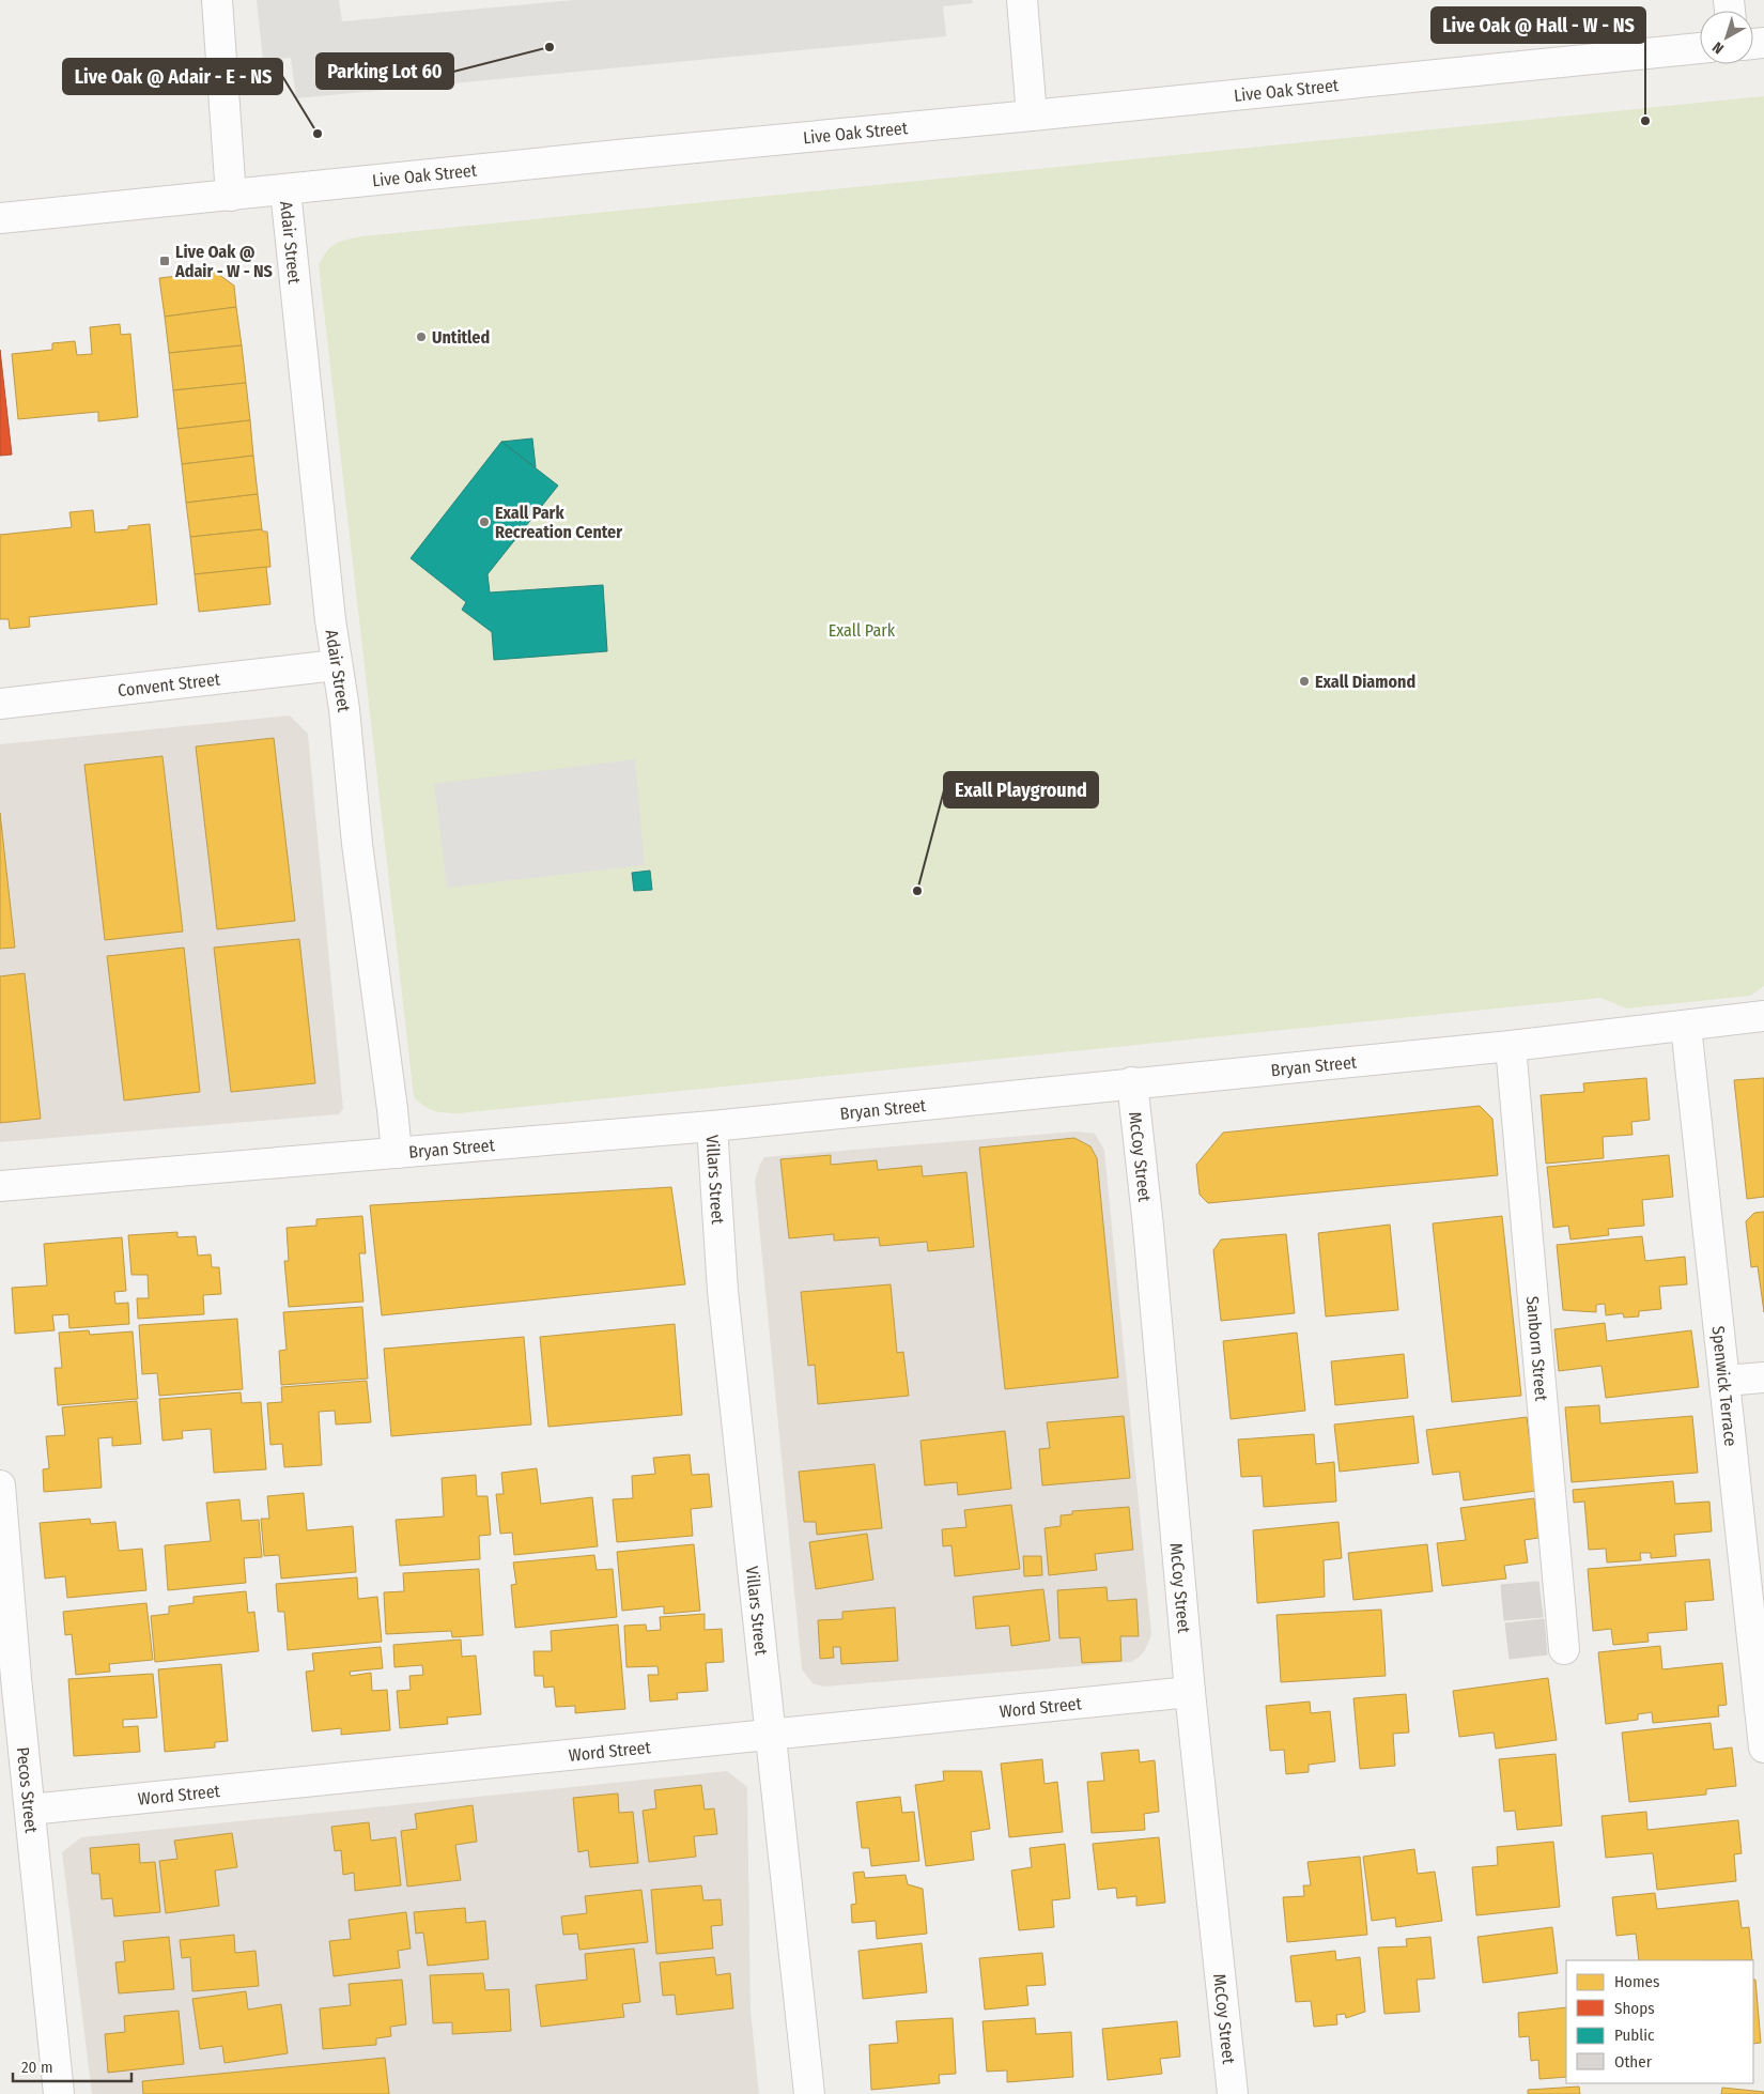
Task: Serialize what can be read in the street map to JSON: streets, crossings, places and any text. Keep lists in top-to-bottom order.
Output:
{
  "streets": {
    "street": [
      "Live Oak Street",
      "Adair Street",
      "Convent Street",
      "Bryan Street",
      "McCoy Street",
      "Villars Street",
      "Sanborn Street",
      "Spenwick Terrace",
      "Word Street",
      "Pecos Street"
    ]
  },
  "crossings": [
    ["Live Oak Street", "Adair Street"],
    ["Adair Street", "Convent Street"],
    ["Adair Street", "Bryan Street"],
    ["Bryan Street", "McCoy Street"],
    ["Bryan Street", "Villars Street"],
    ["Bryan Street", "Sanborn Street"],
    ["Bryan Street", "Spenwick Terrace"],
    ["McCoy Street", "Word Street"],
    ["Villars Street", "Word Street"],
    ["Word Street", "Pecos Street"]
  ],
  "parks": ["Exall Park"],
  "places": {
    "other": [
      "Parking Lot 60",
      "Live Oak @ Hall - W - NS",
      "Live Oak @ Adair - E - NS",
      "Untitled",
      "Exall Park Recreation Center",
      "Exall Diamond",
      "Exall Playground"
    ],
    "transit": ["Live Oak @ Adair - W - NS"]
  },
  "legend": [
    "Homes",
    "Shops",
    "Public",
    "Other"
  ],
  "scale_bar": "20 m",
  "north": "bottom left"
}
